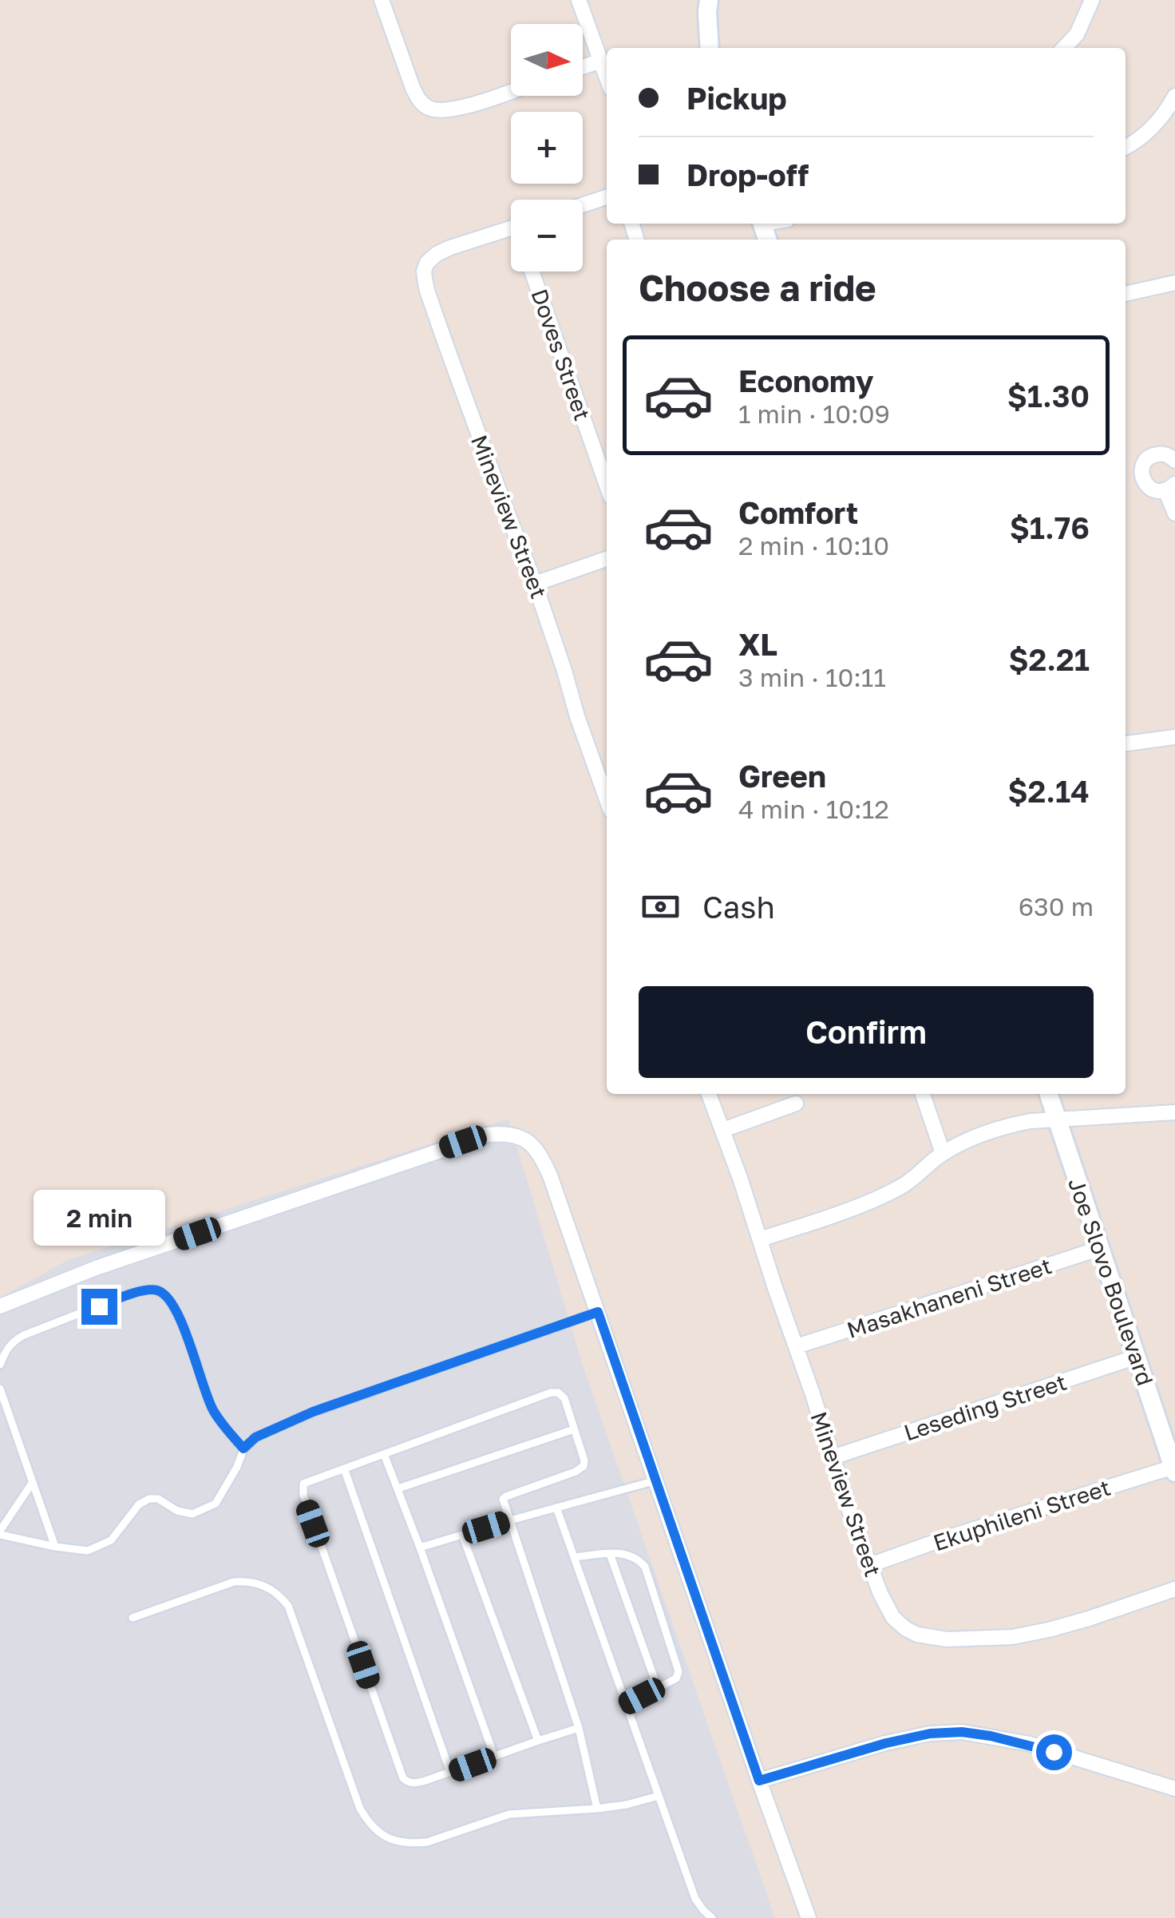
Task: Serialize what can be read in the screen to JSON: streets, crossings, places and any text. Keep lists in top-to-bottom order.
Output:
{
  "streets": {
    "street": [
      "Doves Street",
      "Mineview Street",
      "Joe Slovo Boulevard",
      "Masakhaneni Street",
      "Leseding Street",
      "Ekuphileni Street"
    ]
  },
  "crossings": [
    ["Mineview Street", "Masakhaneni Street"],
    ["Mineview Street", "Leseding Street"],
    ["Mineview Street", "Ekuphileni Street"],
    ["Joe Slovo Boulevard", "Masakhaneni Street"],
    ["Joe Slovo Boulevard", "Leseding Street"],
    ["Joe Slovo Boulevard", "Ekuphileni Street"]
  ],
  "north": "right",
  "page": {
    "map_buttons": ["+", "−"],
    "banner": ["Pickup", "Drop-off"],
    "heading": "Choose a ride",
    "list": [
      {
        "name": "Economy",
        "note": "1 min · 10:09",
        "value": "$1.30"
      },
      {
        "name": "Comfort",
        "note": "2 min · 10:10",
        "value": "$1.76"
      },
      {
        "name": "XL",
        "note": "3 min · 10:11",
        "value": "$2.21"
      },
      {
        "name": "Green",
        "note": "4 min · 10:12",
        "value": "$2.14"
      }
    ],
    "pay": ["Cash", "630 m"],
    "buttons": "Confirm",
    "bubble": "2 min"
  }
}
